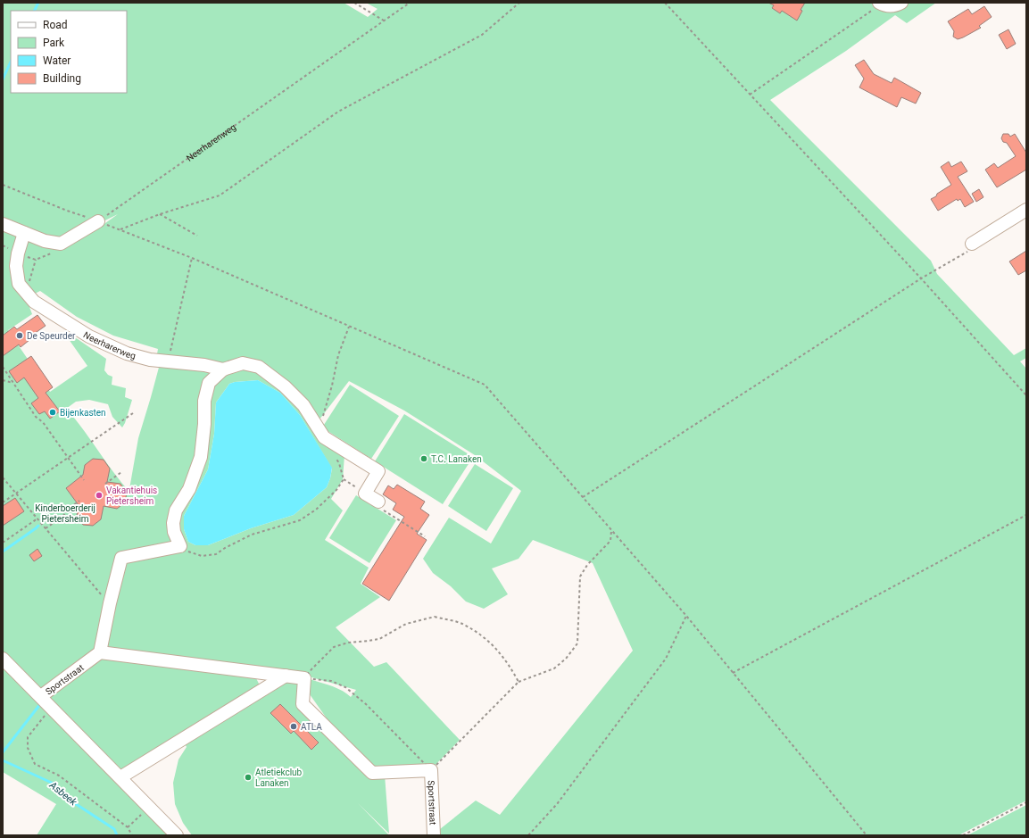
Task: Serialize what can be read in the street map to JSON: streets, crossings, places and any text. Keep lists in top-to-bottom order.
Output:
{
  "streets": {
    "street": ["Neerharerweg", "Sportstraat"],
    "path": ["Neerharenweg"]
  },
  "water": ["Asbeek"],
  "parks": ["Kinderboerderij Pietersheim"],
  "places": [
    "De Speurder",
    "Bijenkasten",
    "T.C. Lanaken",
    "Vakantiehuis Pietersheim",
    "ATLA",
    "Atletiekclub Lanaken"
  ],
  "legend": [
    "Road",
    "Park",
    "Water",
    "Building"
  ]
}
